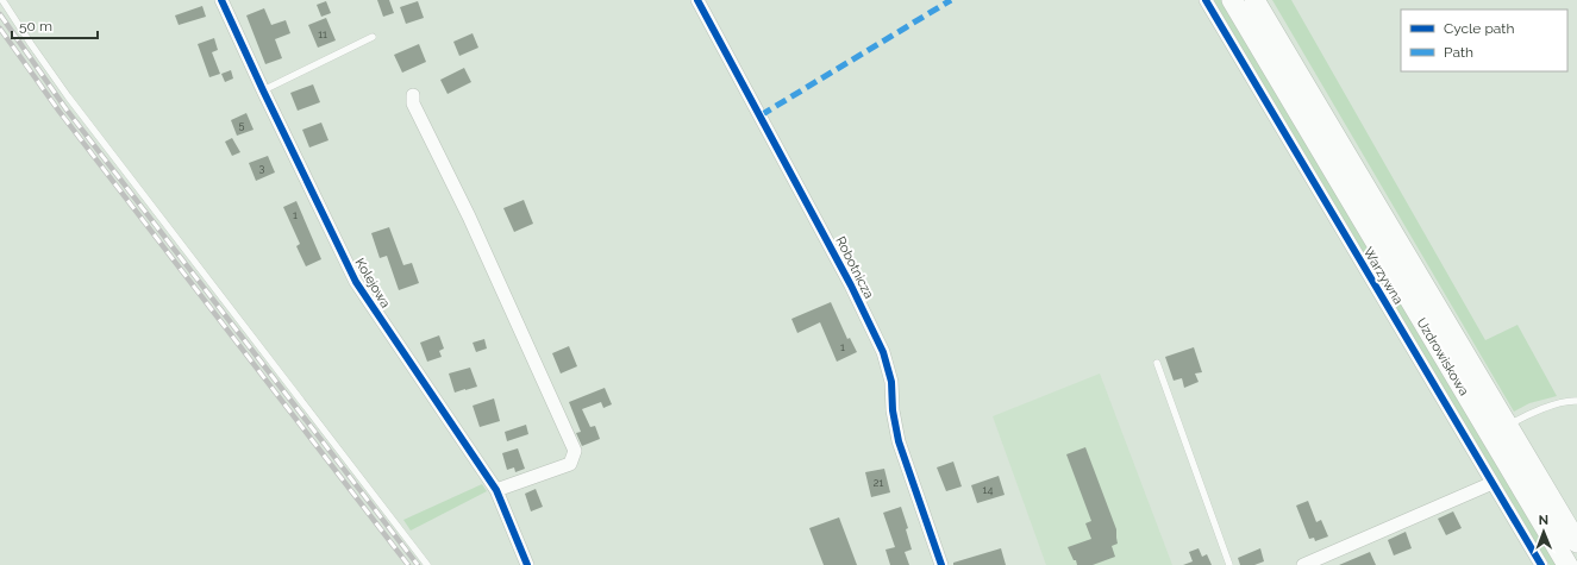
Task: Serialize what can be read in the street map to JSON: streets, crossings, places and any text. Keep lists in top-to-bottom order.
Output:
{
  "streets": {
    "main road": ["Uzdrowiskowa"],
    "street": ["Robotnicza", "Warzywna", "Kolejowa"]
  },
  "house_numbers": [
    "11",
    "5",
    "3",
    "1",
    "1",
    "21",
    "14"
  ],
  "legend": ["Cycle path", "Path"],
  "scale_bar": "50 m",
  "north": "top"
}
